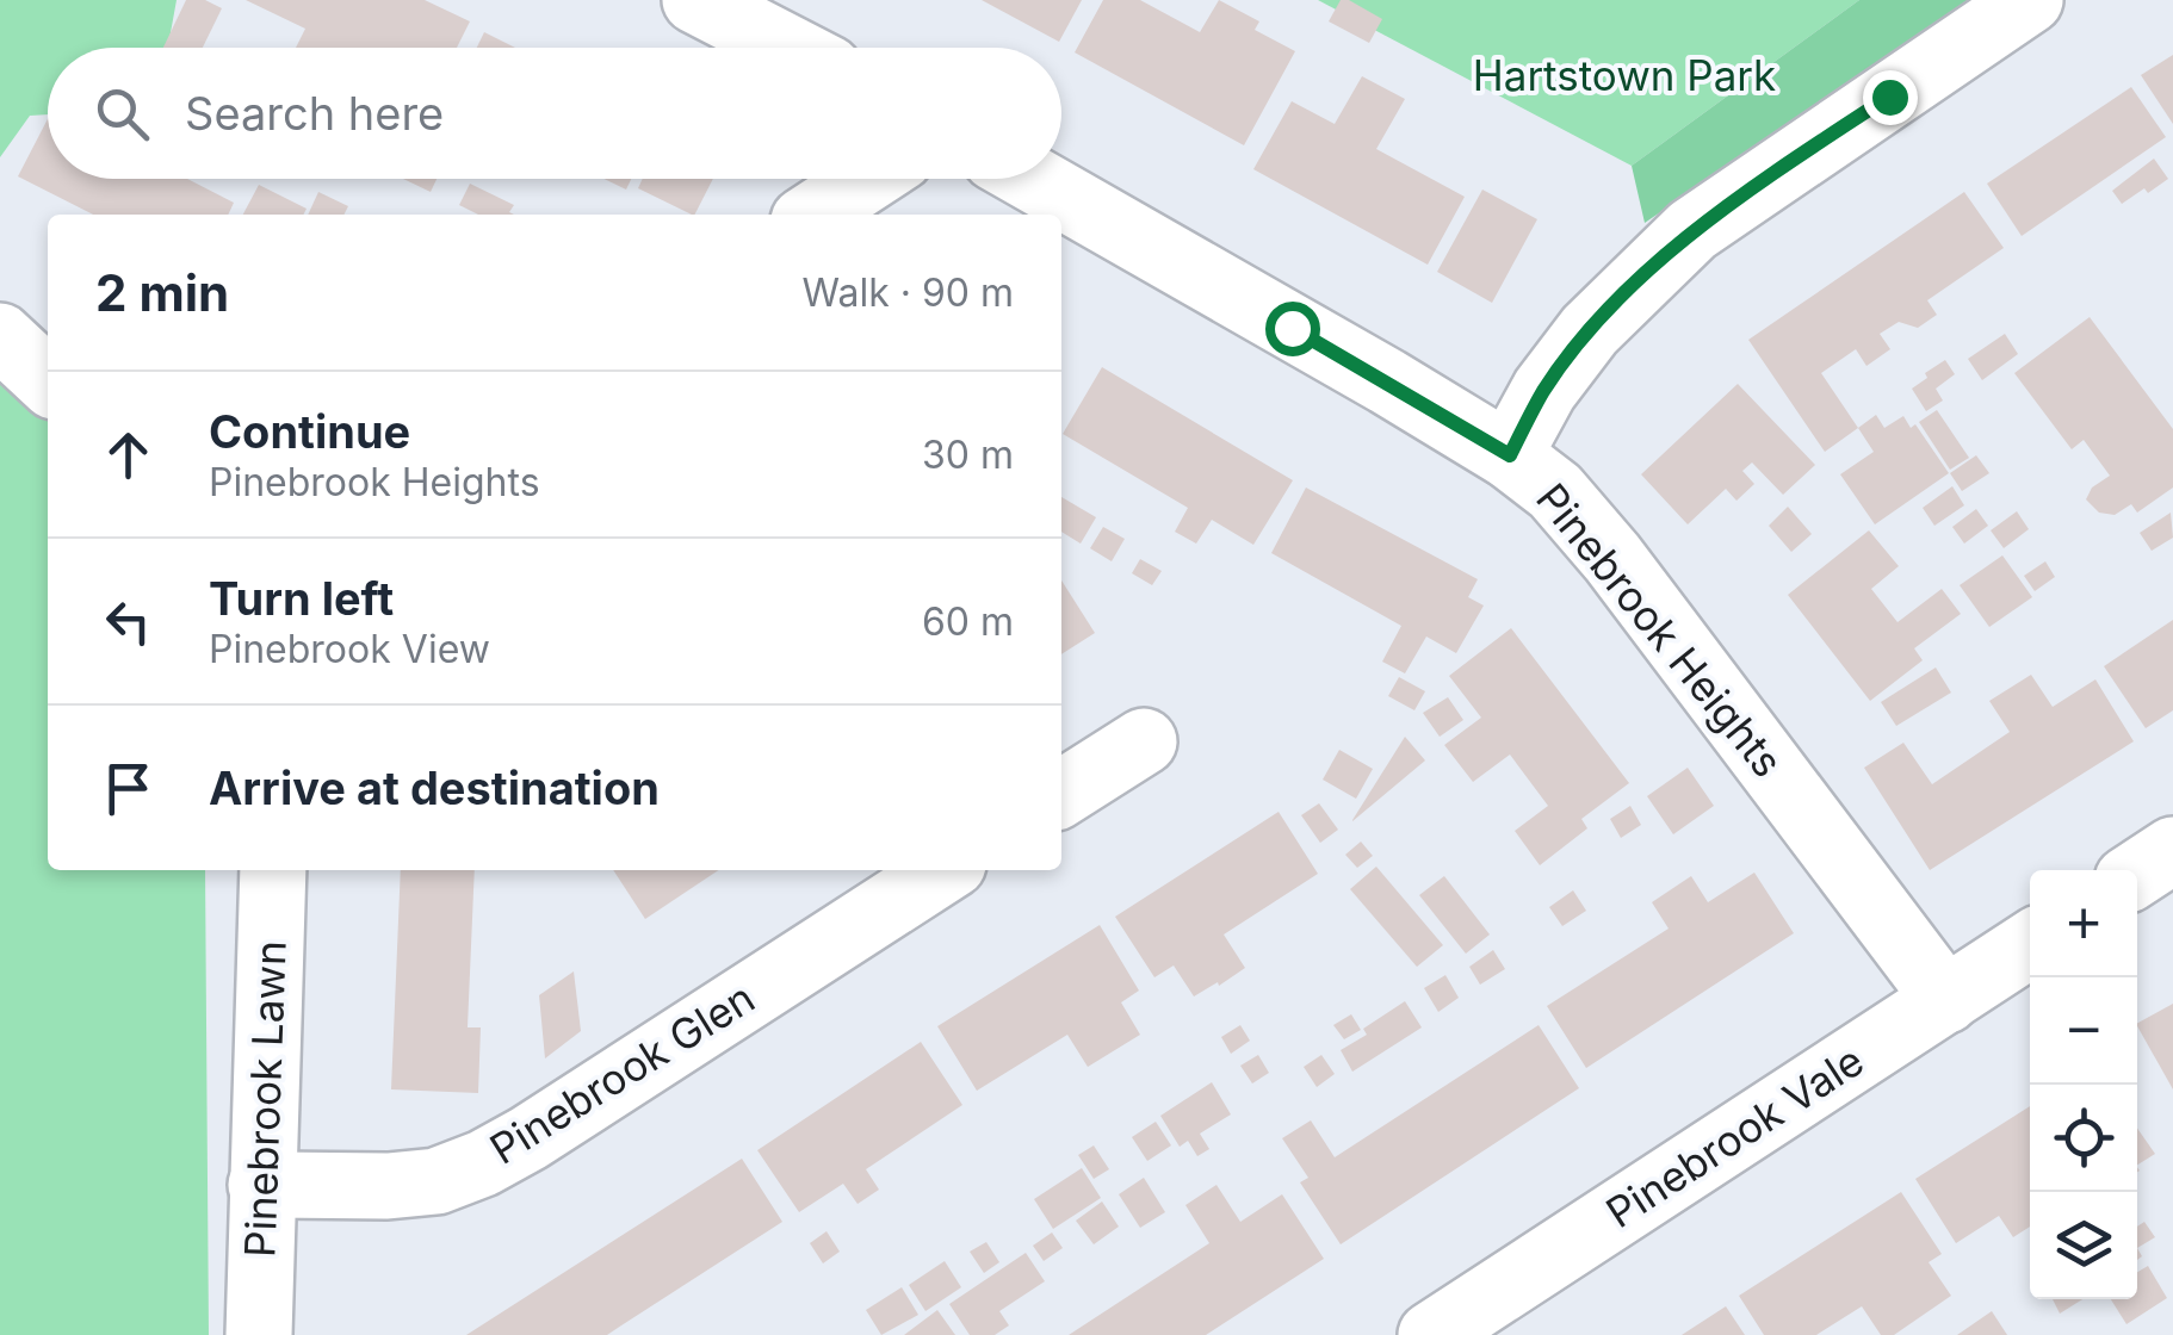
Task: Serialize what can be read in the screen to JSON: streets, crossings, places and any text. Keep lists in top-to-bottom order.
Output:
{
  "streets": {
    "street": [
      "Pinebrook Heights",
      "Pinebrook Glen",
      "Pinebrook Lawn",
      "Pinebrook Vale"
    ]
  },
  "crossings": [
    ["Pinebrook Heights", "Pinebrook Vale"],
    ["Pinebrook Glen", "Pinebrook Lawn"]
  ],
  "parks": ["Hartstown Park"],
  "page": {
    "search": "Search here",
    "heading": ["2 min", "Walk · 90 m"],
    "list": [
      ["Continue", "Pinebrook Heights", "30 m"],
      ["Turn left", "Pinebrook View", "60 m"],
      "Arrive at destination"
    ],
    "map_buttons": ["+", "−"]
  }
}
